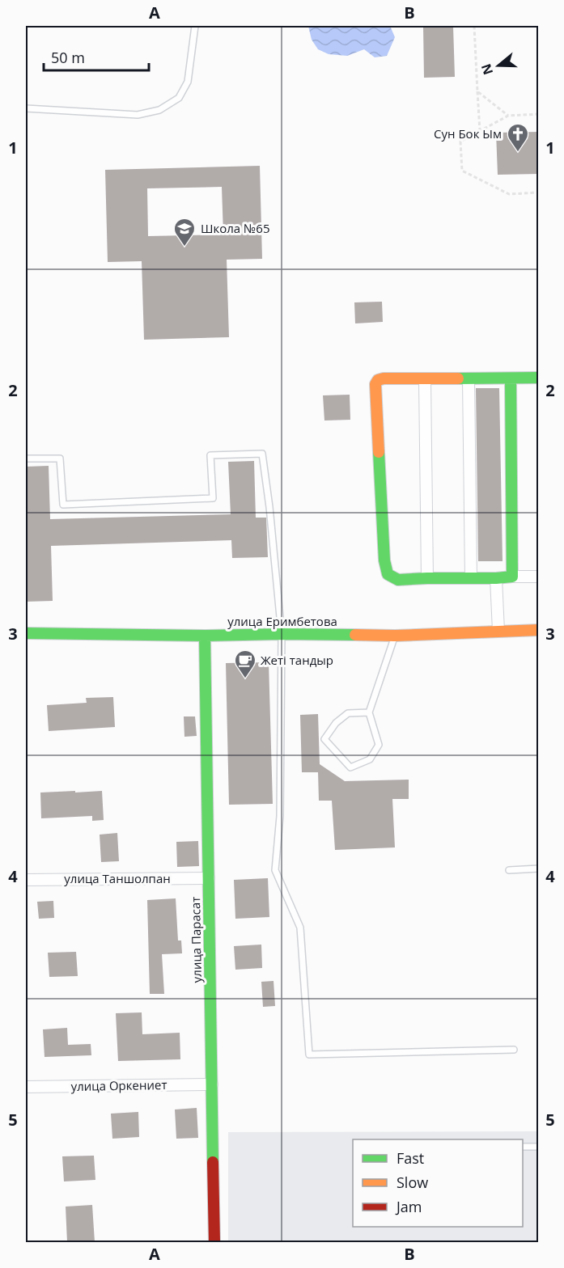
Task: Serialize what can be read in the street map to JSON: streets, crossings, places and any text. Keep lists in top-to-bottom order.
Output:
{
  "streets": {
    "street": [
      "улица Еримбетова",
      "улица Таншолпан",
      "улица Парасат",
      "улица Оркениет"
    ]
  },
  "crossings": [
    ["улица Еримбетова", "улица Парасат"],
    ["улица Таншолпан", "улица Парасат"],
    ["улица Парасат", "улица Оркениет"]
  ],
  "places": {
    "church": ["Сун Бок Ым"],
    "school or university": ["Школа №65"],
    "cafe": ["Жеті тандыр"]
  },
  "legend": ["Fast", "Slow", "Jam"],
  "scale_bar": "50 m",
  "north": "left",
  "grid": {
    "columns": ["A", "B"],
    "rows": [
      "1",
      "2",
      "3",
      "4",
      "5"
    ]
  }
}
